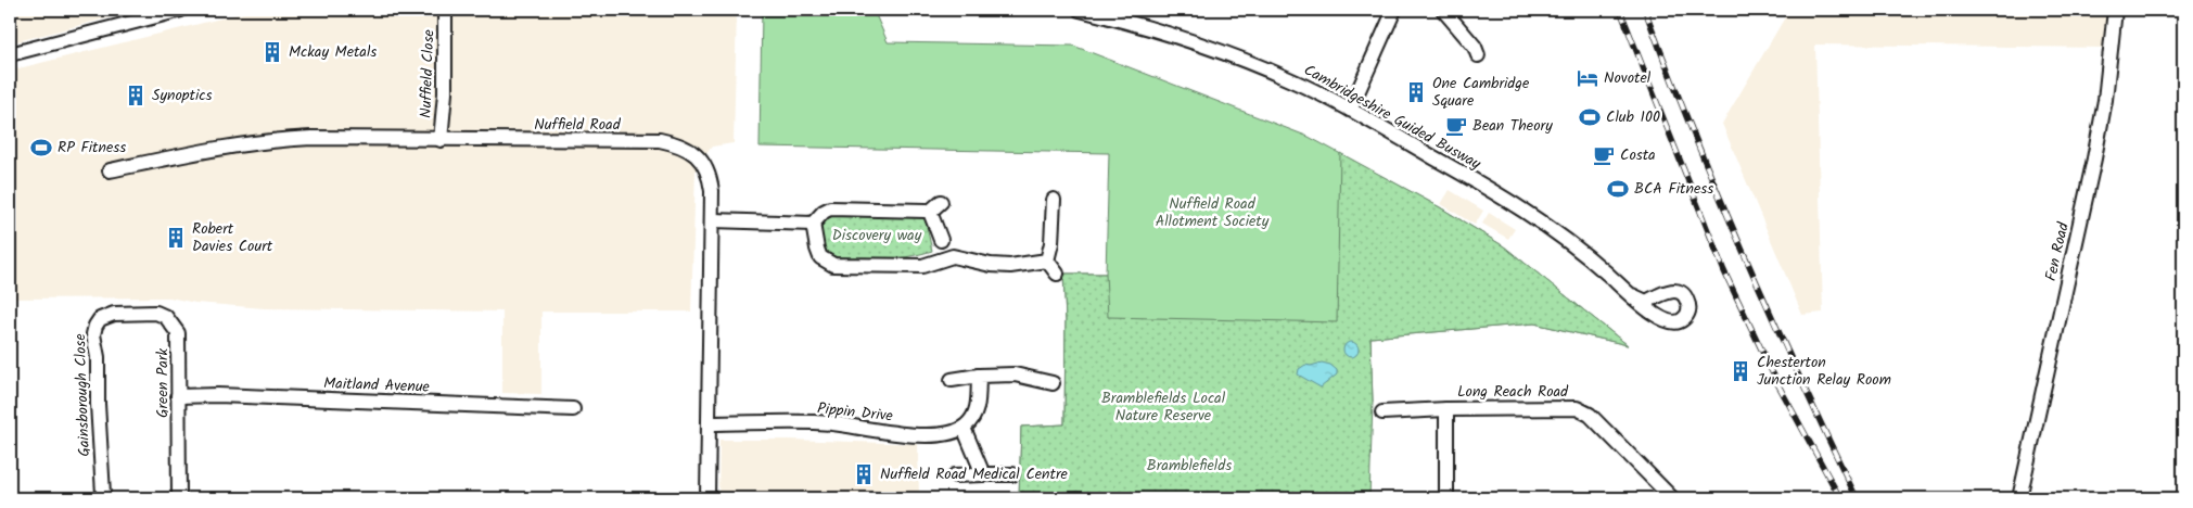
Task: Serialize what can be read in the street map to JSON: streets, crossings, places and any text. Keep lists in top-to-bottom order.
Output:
{
  "streets": {
    "street": [
      "Nuffield Close",
      "Cambridgeshire Guided Busway",
      "Nuffield Road",
      "Fen Road",
      "Green Park",
      "Maitland Avenue",
      "Long Reach Road",
      "Gainsborough Close",
      "Pippin Drive"
    ]
  },
  "crossings": [
    ["Nuffield Close", "Nuffield Road"],
    ["Nuffield Road", "Pippin Drive"],
    ["Green Park", "Maitland Avenue"],
    ["Green Park", "Gainsborough Close"]
  ],
  "parks": [
    "Nuffield Road Allotment Society",
    "Discovery way",
    "Bramblefields Local Nature Reserve",
    "Bramblefields"
  ],
  "places": {
    "building": [
      "Mckay Metals",
      "One Cambridge Square",
      "Synoptics",
      "Robert Davies Court",
      "Chesterton Junction Relay Room",
      "Nuffield Road Medical Centre"
    ],
    "hotel": ["Novotel"],
    "sports": ["Club 100", "RP Fitness", "BCA Fitness"],
    "cafe": ["Bean Theory", "Costa"]
  }
}
